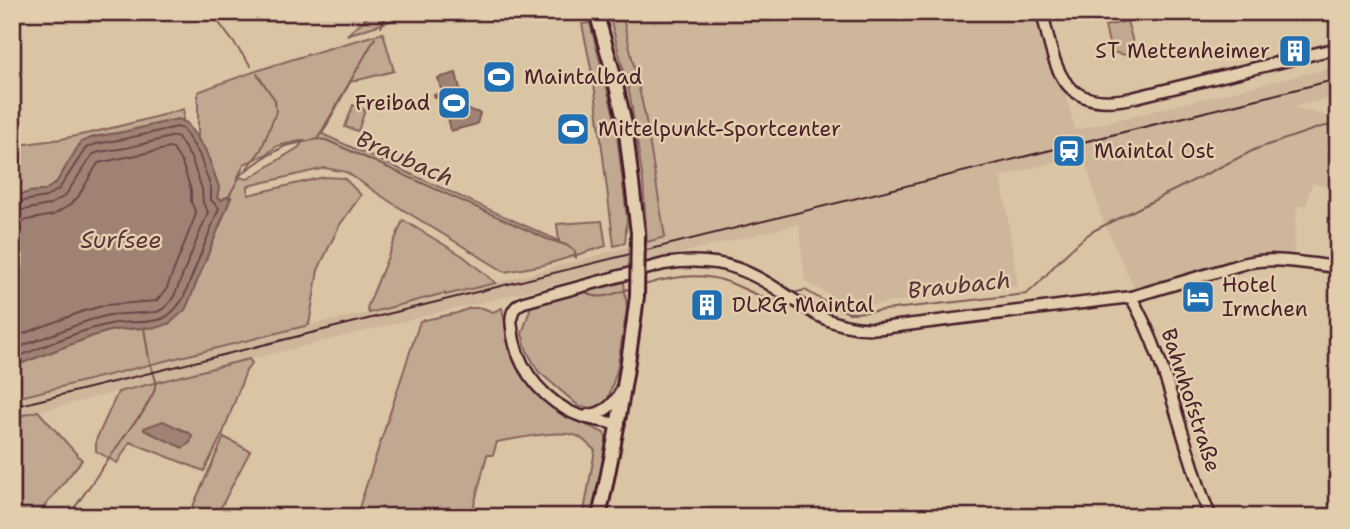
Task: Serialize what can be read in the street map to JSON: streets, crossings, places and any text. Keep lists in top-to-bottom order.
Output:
{
  "streets": {
    "street": ["Bahnhofstraße"]
  },
  "water": ["Braubach", "Surfsee"],
  "places": {
    "building": ["ST Mettenheimer", "DLRG Maintal"],
    "sports": ["Maintalbad", "Freibad", "Mittelpunkt-Sportcenter"],
    "station": ["Maintal Ost"],
    "hotel": ["Hotel Irmchen"]
  }
}
